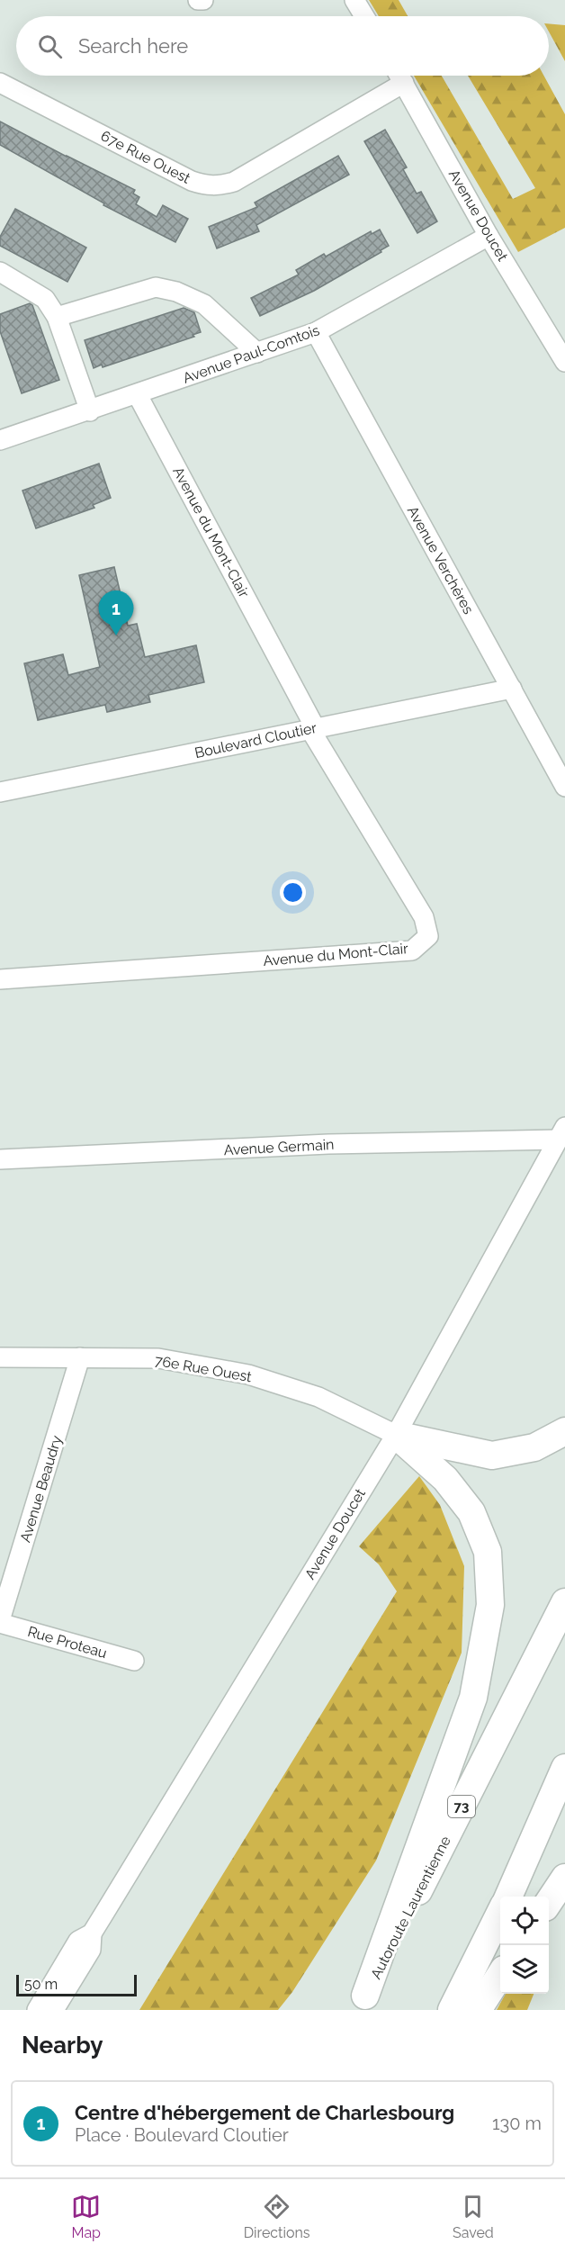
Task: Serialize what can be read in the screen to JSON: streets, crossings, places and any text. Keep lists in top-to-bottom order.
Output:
{
  "streets": {
    "highway": ["73", "Autoroute Laurentienne"],
    "street": [
      "67e Rue Ouest",
      "Avenue Doucet",
      "Avenue Paul-Comtois",
      "Avenue du Mont-Clair",
      "Avenue Verchères",
      "Boulevard Cloutier",
      "Avenue Germain",
      "76e Rue Ouest",
      "Avenue Beaudry",
      "Rue Proteau"
    ]
  },
  "crossings": [
    ["67e Rue Ouest", "Avenue Doucet"],
    ["Avenue Doucet", "Avenue Paul-Comtois"],
    ["Avenue Doucet", "Avenue Germain"],
    ["Avenue Doucet", "76e Rue Ouest"],
    ["Avenue Paul-Comtois", "Avenue du Mont-Clair"],
    ["Avenue Paul-Comtois", "Avenue Verchères"],
    ["Avenue du Mont-Clair", "Boulevard Cloutier"],
    ["Avenue Verchères", "Boulevard Cloutier"],
    ["76e Rue Ouest", "Avenue Beaudry"],
    ["Avenue Beaudry", "Rue Proteau"]
  ],
  "scale_bar": "50 m",
  "page": {
    "search": "Search here",
    "pins": "1",
    "scale": "50 m",
    "heading": "Nearby",
    "list": [
      {
        "mark": "1",
        "name": "Centre d'hébergement de Charlesbourg",
        "note": "Place · Boulevard Cloutier",
        "value": "130 m"
      }
    ],
    "nav": ["Map", "Directions", "Saved"]
  }
}
